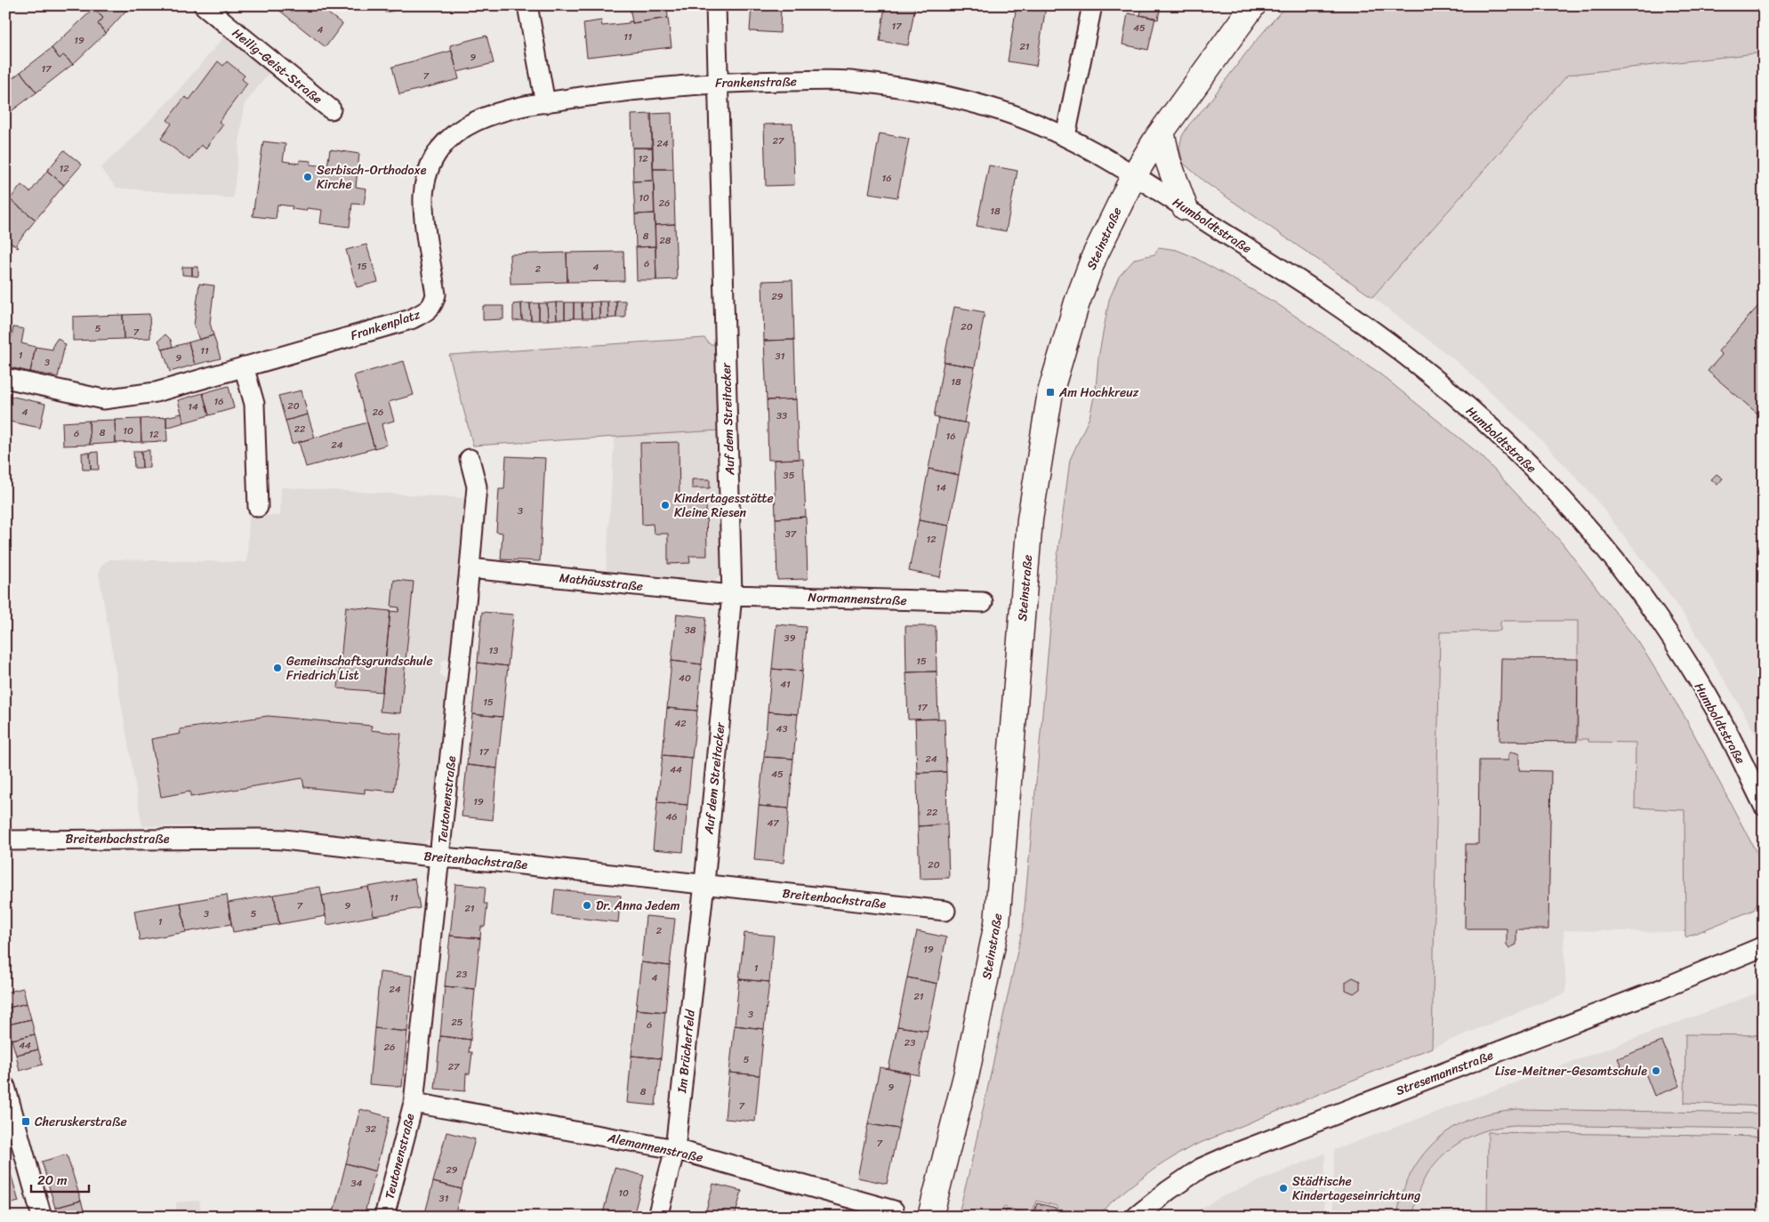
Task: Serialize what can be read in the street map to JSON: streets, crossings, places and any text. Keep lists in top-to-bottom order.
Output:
{
  "streets": {
    "main road": ["Steinstraße"],
    "street": [
      "Heilig-Geist-Straße",
      "Frankenstraße",
      "Humboldtstraße",
      "Frankenplatz",
      "Auf dem Streitacker",
      "Mathäusstraße",
      "Normannenstraße",
      "Teutonenstraße",
      "Breitenbachstraße",
      "Im Brücherfeld",
      "Stresemannstraße",
      "Alemannenstraße"
    ]
  },
  "crossings": [
    ["Frankenstraße", "Humboldtstraße"],
    ["Frankenstraße", "Steinstraße"],
    ["Frankenstraße", "Frankenplatz"],
    ["Frankenstraße", "Auf dem Streitacker"],
    ["Humboldtstraße", "Steinstraße"],
    ["Auf dem Streitacker", "Mathäusstraße"],
    ["Auf dem Streitacker", "Normannenstraße"],
    ["Auf dem Streitacker", "Breitenbachstraße"],
    ["Auf dem Streitacker", "Im Brücherfeld"],
    ["Mathäusstraße", "Normannenstraße"],
    ["Mathäusstraße", "Teutonenstraße"],
    ["Teutonenstraße", "Breitenbachstraße"],
    ["Teutonenstraße", "Alemannenstraße"],
    ["Breitenbachstraße", "Im Brücherfeld"],
    ["Im Brücherfeld", "Alemannenstraße"]
  ],
  "places": {
    "other": [
      "Serbisch-Orthodoxe Kirche",
      "Kindertagesstätte Kleine Riesen",
      "Gemeinschaftsgrundschule Friedrich List",
      "Dr. Anna Jedem",
      "Lise-Meitner-Gesamtschule",
      "Städtische Kindertageseinrichtung"
    ],
    "transit": ["Am Hochkreuz", "Cheruskerstraße"]
  },
  "house_numbers": [
    "17",
    "45",
    "4",
    "11",
    "19",
    "21",
    "9",
    "17",
    "7",
    "27",
    "24",
    "12",
    "12",
    "16",
    "10",
    "26",
    "18",
    "8",
    "28",
    "6",
    "15",
    "4",
    "2",
    "29",
    "20",
    "5",
    "7",
    "11",
    "1",
    "31",
    "9",
    "3",
    "18",
    "16",
    "20",
    "14",
    "4",
    "26",
    "33",
    "22",
    "10",
    "8",
    "6",
    "12",
    "16",
    "24",
    "35",
    "14",
    "3",
    "37",
    "12",
    "38",
    "39",
    "13",
    "15",
    "40",
    "41",
    "15",
    "17",
    "42",
    "43",
    "17",
    "24",
    "44",
    "45",
    "19",
    "22",
    "46",
    "47",
    "20",
    "11",
    "7",
    "9",
    "21",
    "3",
    "5",
    "1",
    "2",
    "19",
    "1",
    "23",
    "4",
    "24",
    "21",
    "3",
    "25",
    "6",
    "23",
    "44",
    "26",
    "5",
    "27",
    "9",
    "8",
    "7",
    "32",
    "7",
    "29",
    "34",
    "10",
    "31"
  ],
  "scale_bar": "20 m"
}
